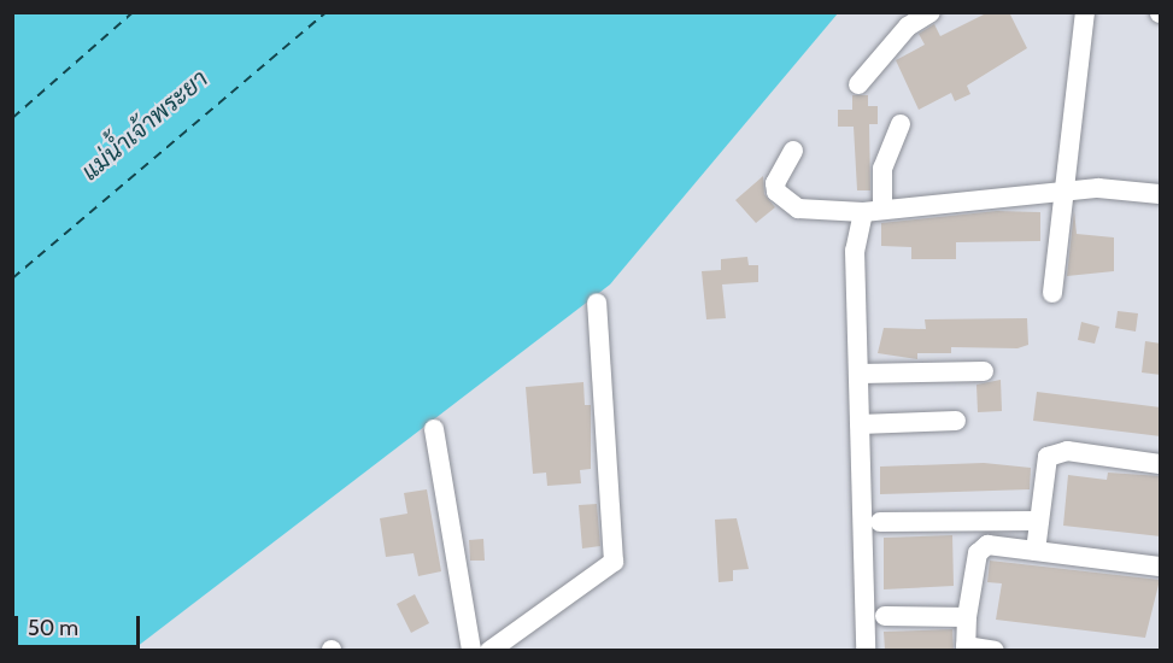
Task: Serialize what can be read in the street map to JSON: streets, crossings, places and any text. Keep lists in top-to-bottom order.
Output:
{
  "water": ["แม่น้ำเจ้าพระยา"],
  "scale_bar": "50 m"
}
